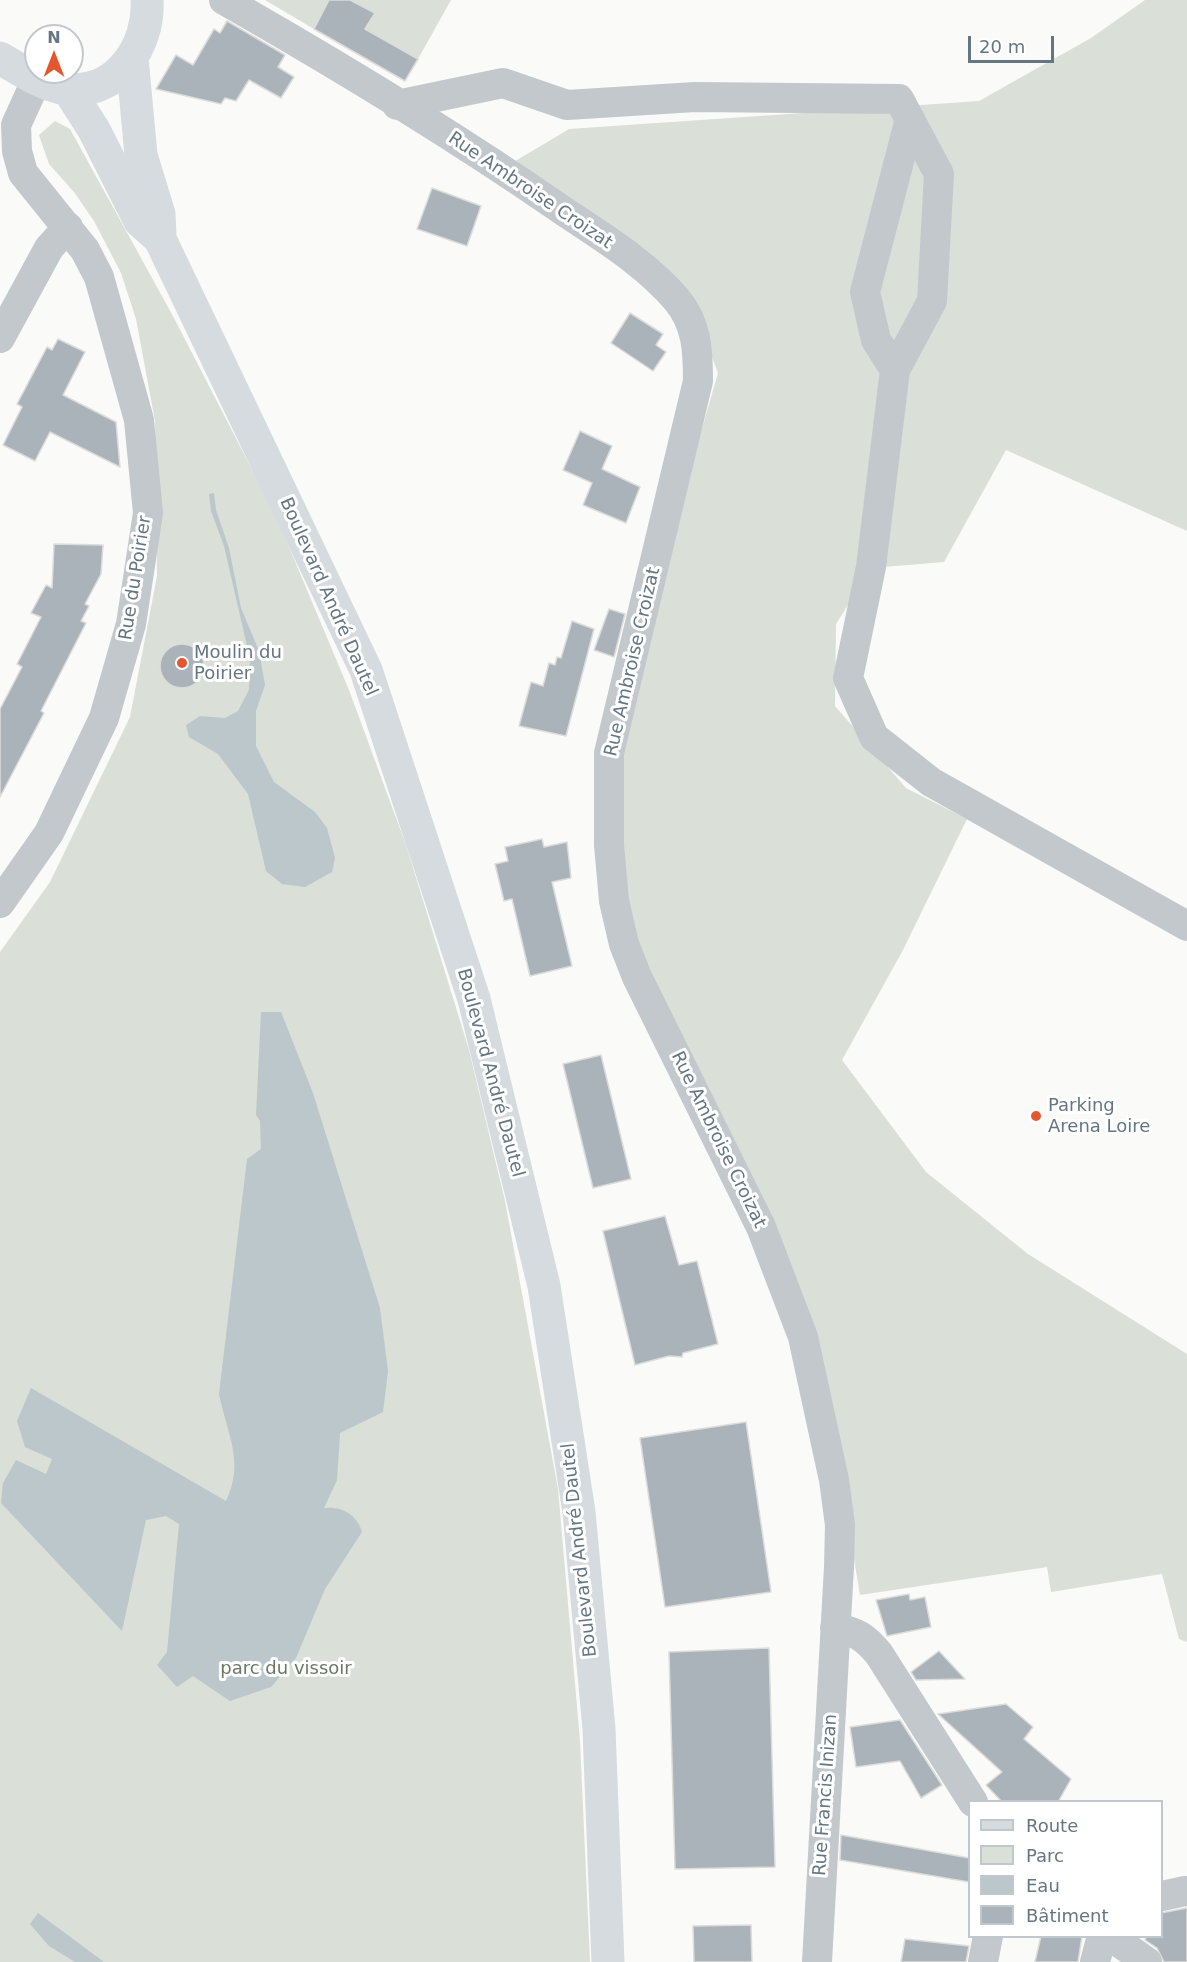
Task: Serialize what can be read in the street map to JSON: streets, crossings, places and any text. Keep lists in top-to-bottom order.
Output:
{
  "streets": {
    "main road": ["Boulevard André Dautel"],
    "street": ["Rue Ambroise Croizat", "Rue du Poirier", "Rue Francis Inizan"]
  },
  "crossings": [
    ["Rue Ambroise Croizat", "Rue Francis Inizan"]
  ],
  "parks": ["parc du vissoir"],
  "places": ["Moulin du Poirier", "Parking Arena Loire"],
  "legend": [
    "Route",
    "Parc",
    "Eau",
    "Bâtiment"
  ],
  "scale_bar": "20 m",
  "north": "top"
}
